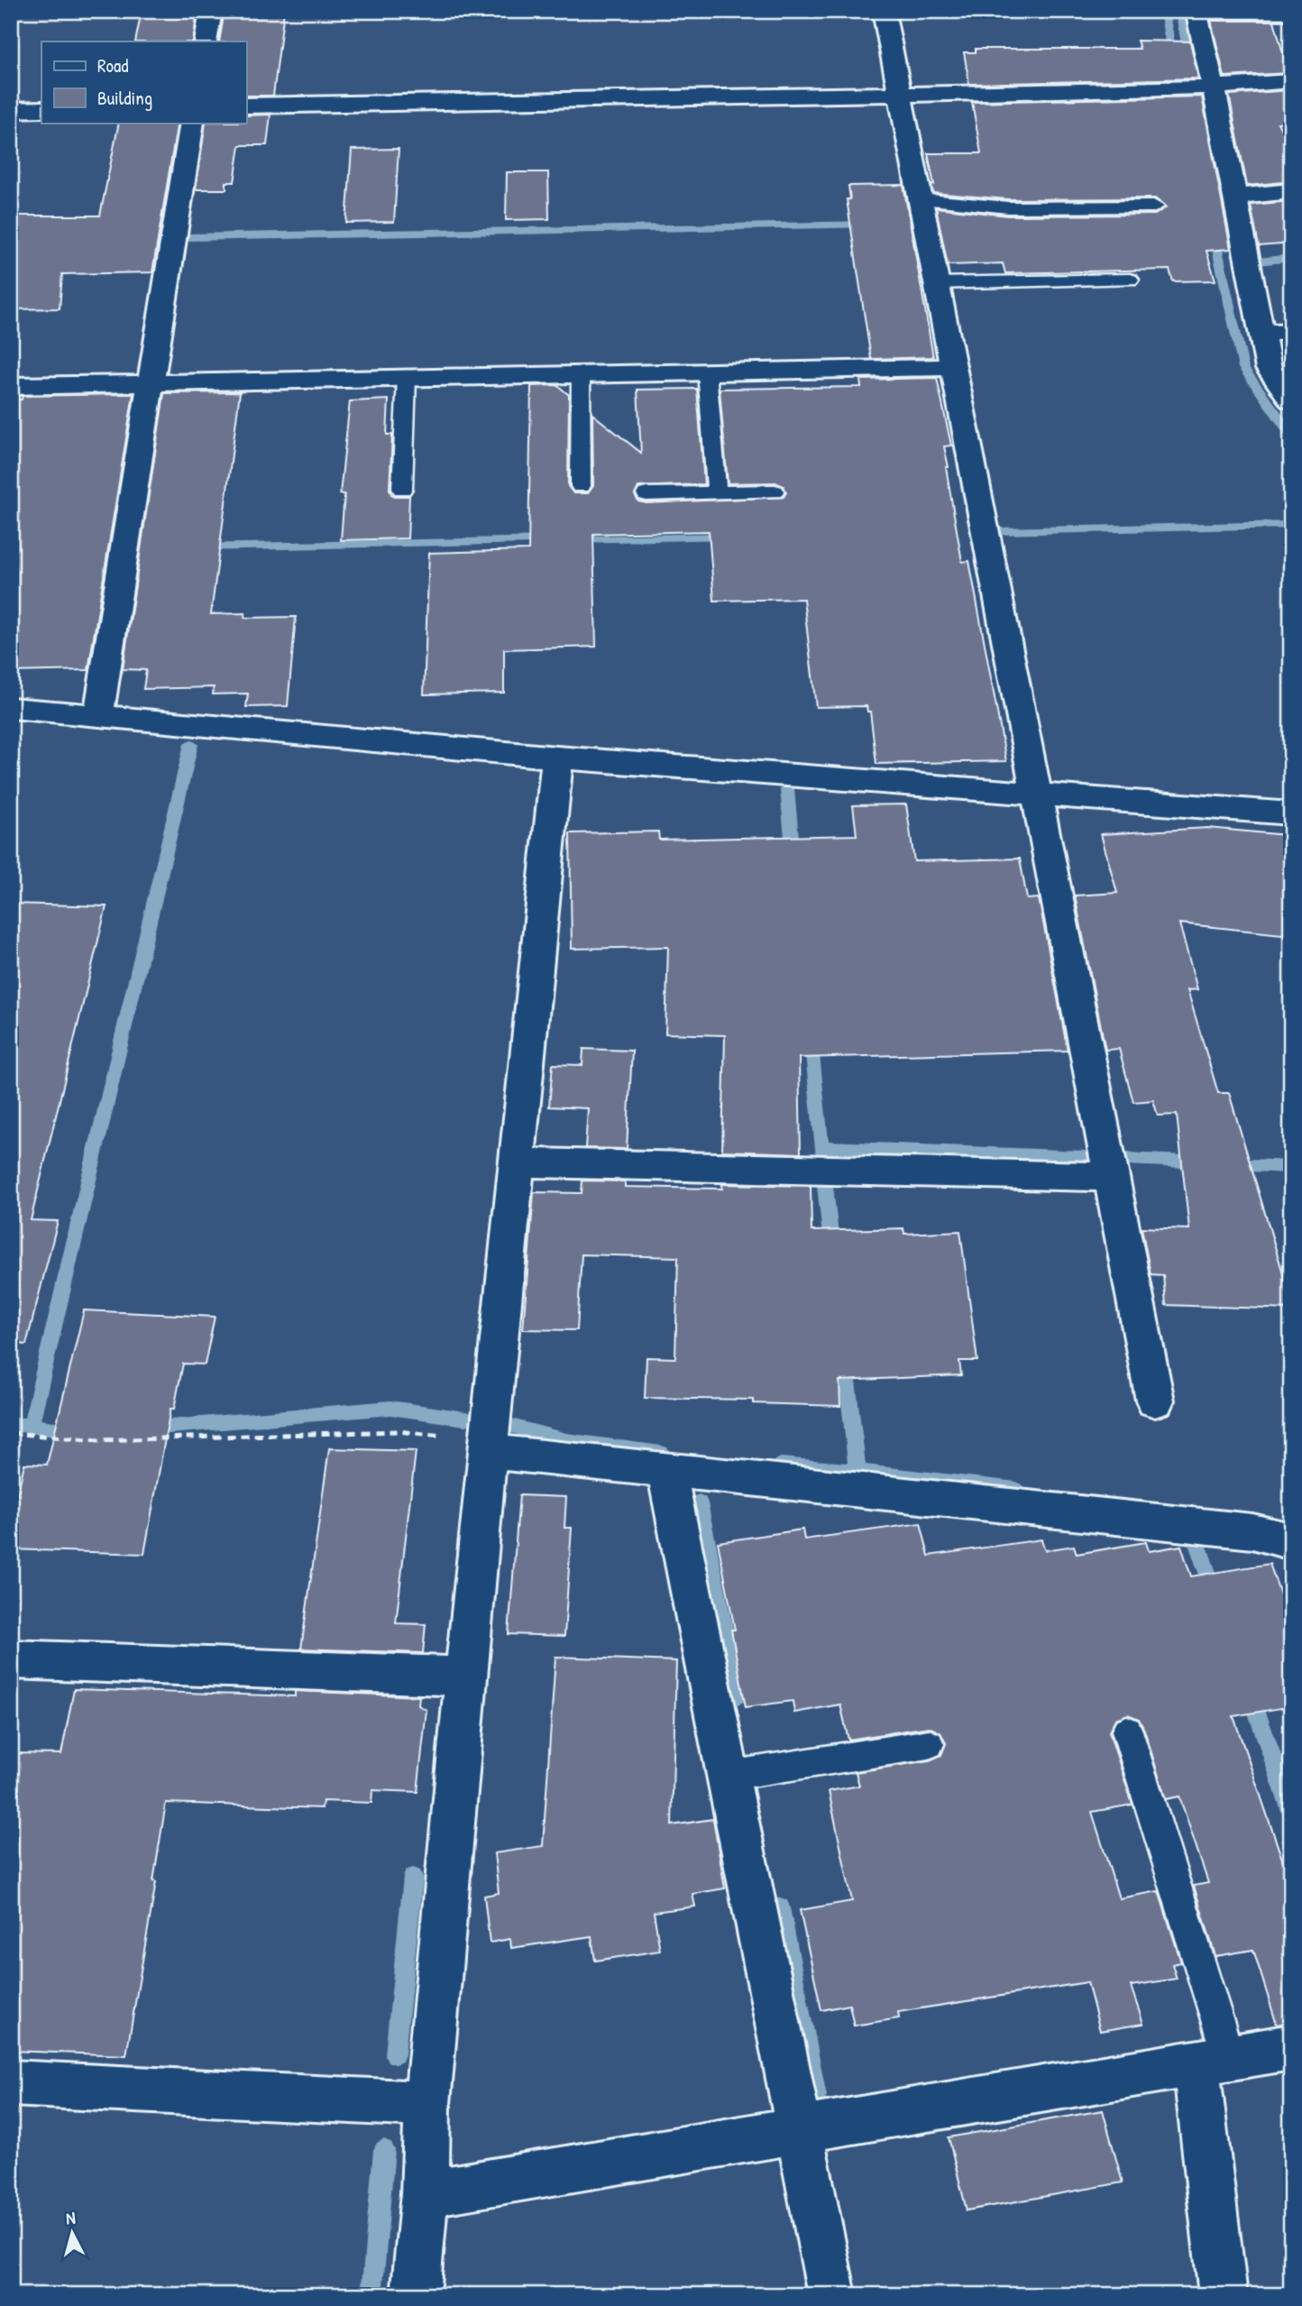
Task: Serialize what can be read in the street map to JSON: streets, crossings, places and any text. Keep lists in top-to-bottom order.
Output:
{
  "legend": ["Road", "Building"],
  "north": "top"
}
